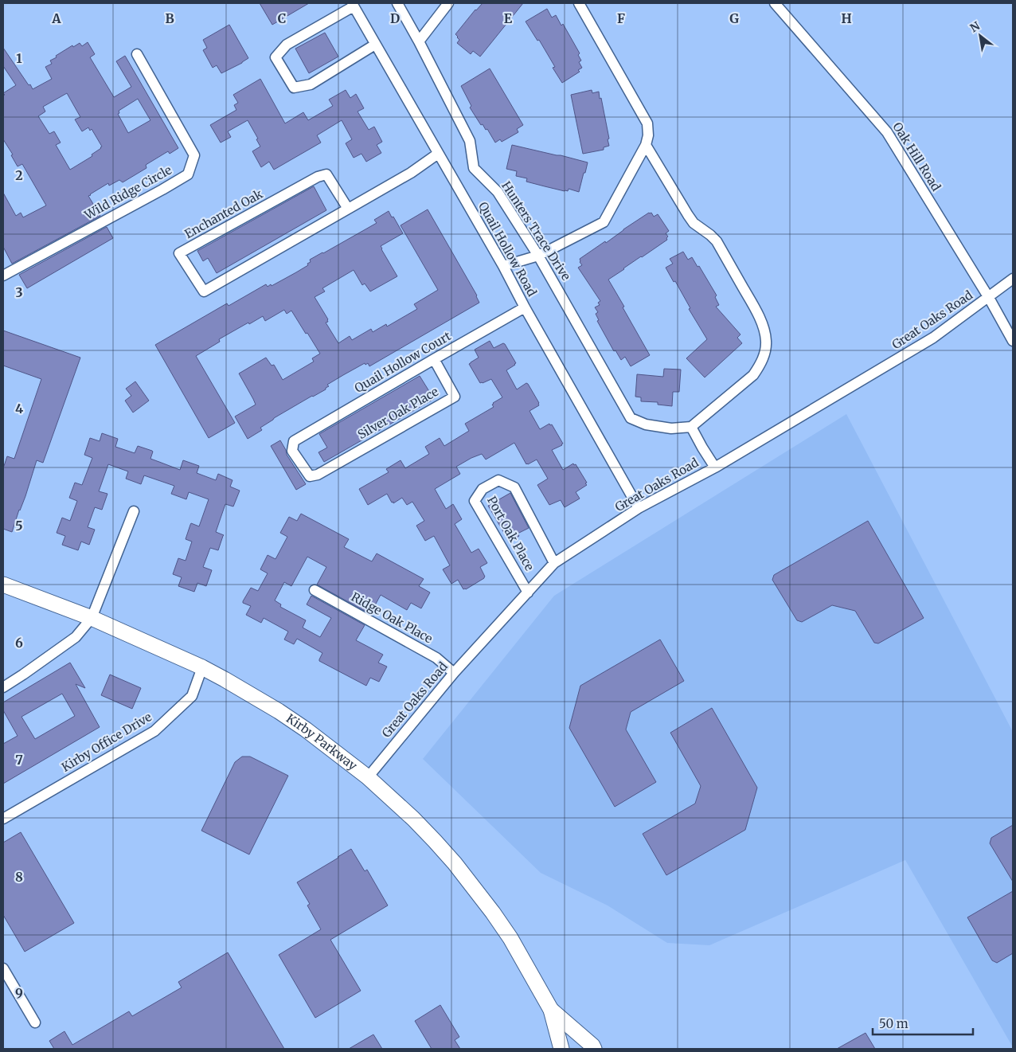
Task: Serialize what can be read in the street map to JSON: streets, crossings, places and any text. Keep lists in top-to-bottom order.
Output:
{
  "streets": {
    "main road": ["Kirby Parkway"],
    "street": [
      "Oak Hill Road",
      "Wild Ridge Circle",
      "Enchanted Oak",
      "Hunters Trace Drive",
      "Quail Hollow Road",
      "Great Oaks Road",
      "Quail Hollow Court",
      "Silver Oak Place",
      "Port Oak Place",
      "Ridge Oak Place",
      "Kirby Office Drive"
    ]
  },
  "crossings": [
    ["Oak Hill Road", "Great Oaks Road"],
    ["Enchanted Oak", "Quail Hollow Road"],
    ["Quail Hollow Road", "Great Oaks Road"],
    ["Quail Hollow Road", "Quail Hollow Court"],
    ["Great Oaks Road", "Port Oak Place"],
    ["Great Oaks Road", "Ridge Oak Place"],
    ["Great Oaks Road", "Kirby Parkway"],
    ["Quail Hollow Court", "Silver Oak Place"],
    ["Kirby Office Drive", "Kirby Parkway"]
  ],
  "scale_bar": "50 m",
  "north": "top left",
  "grid": {
    "columns": [
      "A",
      "B",
      "C",
      "D",
      "E",
      "F",
      "G",
      "H"
    ],
    "rows": [
      "1",
      "2",
      "3",
      "4",
      "5",
      "6",
      "7",
      "8",
      "9"
    ]
  }
}
